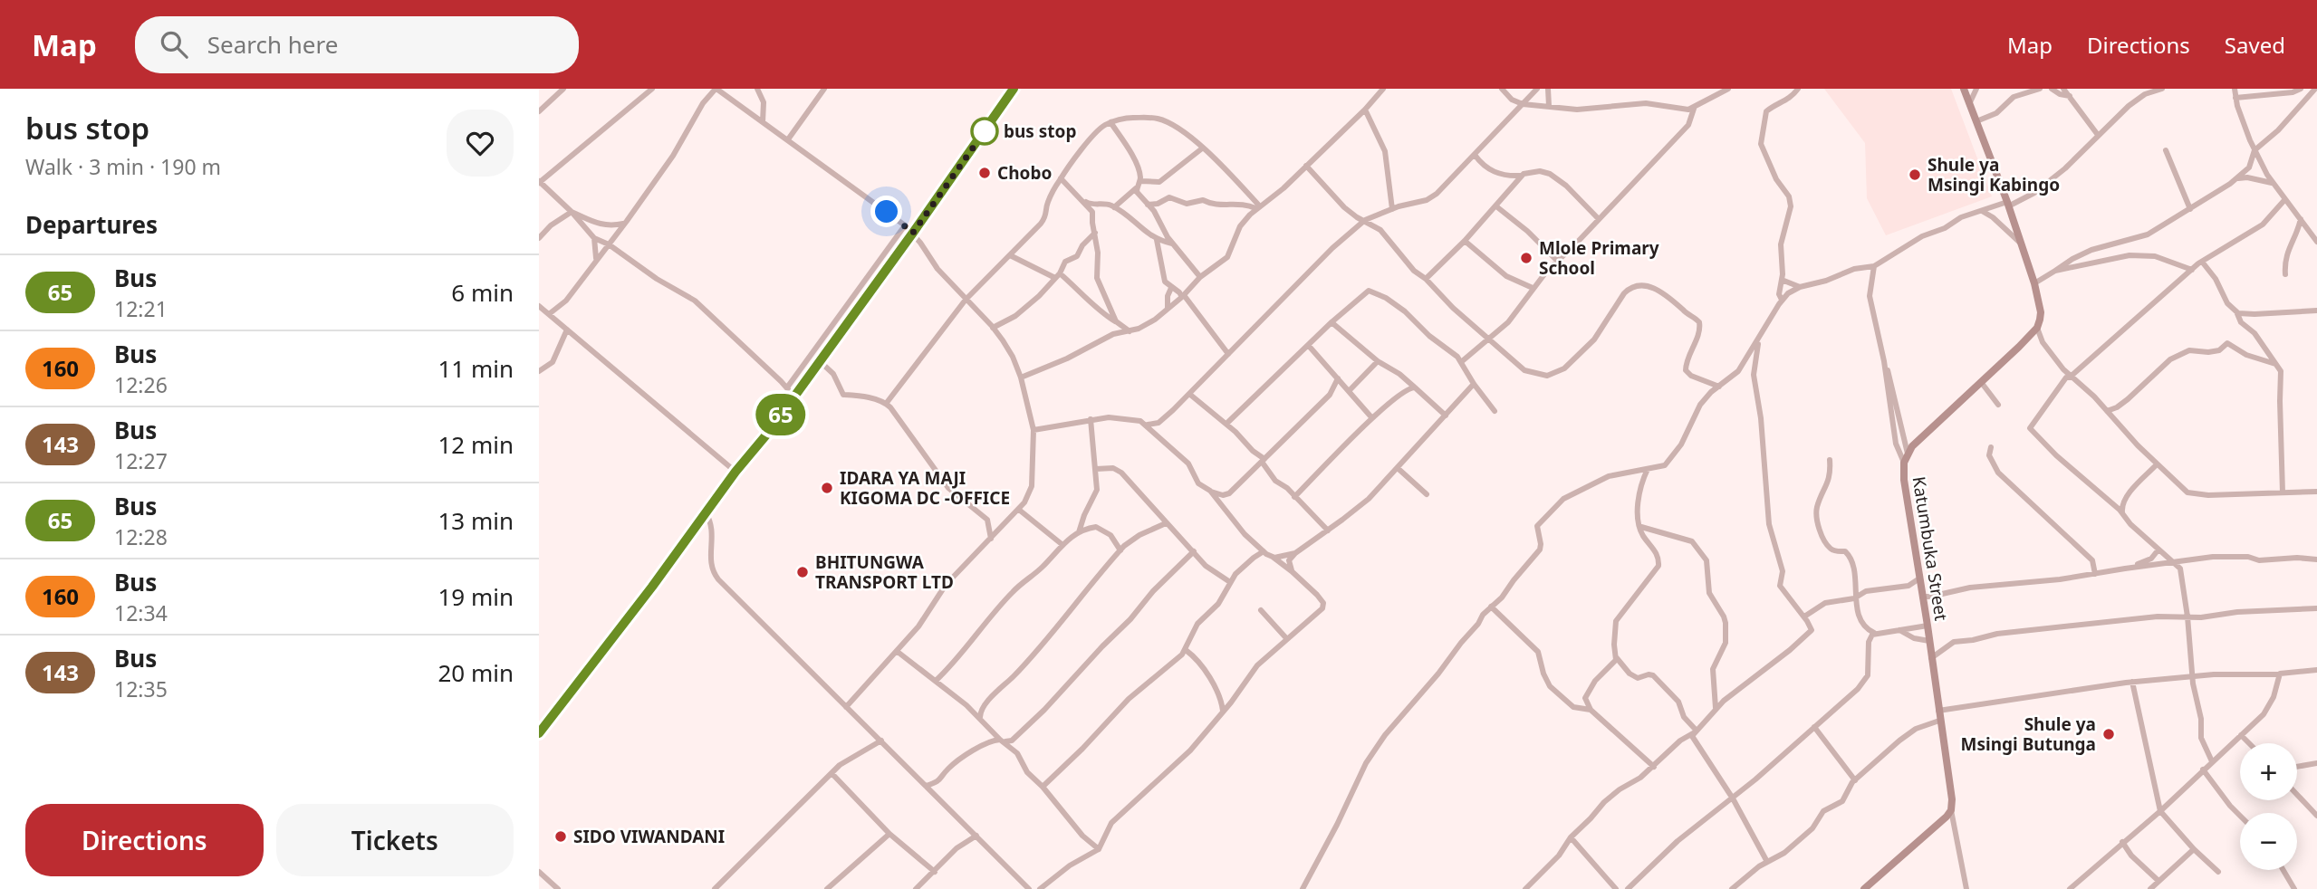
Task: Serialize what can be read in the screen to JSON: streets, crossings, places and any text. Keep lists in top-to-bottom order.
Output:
{
  "streets": {
    "main road": ["Katumbuka Street"]
  },
  "places": [
    "bus stop",
    "Chobo",
    "Shule ya Msingi Kabingo",
    "Mlole Primary School",
    "IDARA YA MAJI KIGOMA DC -OFFICE",
    "BHITUNGWA TRANSPORT LTD",
    "Shule ya Msingi Butunga",
    "SIDO VIWANDANI"
  ],
  "lines": ["bus line 65"],
  "page": {
    "header": "Map",
    "search": "Search here",
    "nav": ["Map", "Directions", "Saved"],
    "heading": [
      ["bus stop", "Walk · 3 min · 190 m"],
      "Departures"
    ],
    "on_map": "65",
    "list": [
      {
        "mark": "65",
        "name": "Bus",
        "note": "12:21",
        "value": "6 min"
      },
      {
        "mark": "160",
        "name": "Bus",
        "note": "12:26",
        "value": "11 min"
      },
      {
        "mark": "143",
        "name": "Bus",
        "note": "12:27",
        "value": "12 min"
      },
      {
        "mark": "65",
        "name": "Bus",
        "note": "12:28",
        "value": "13 min"
      },
      {
        "mark": "160",
        "name": "Bus",
        "note": "12:34",
        "value": "19 min"
      },
      {
        "mark": "143",
        "name": "Bus",
        "note": "12:35",
        "value": "20 min"
      }
    ],
    "map_buttons": ["+", "−"],
    "buttons": ["Directions", "Tickets"]
  }
}
